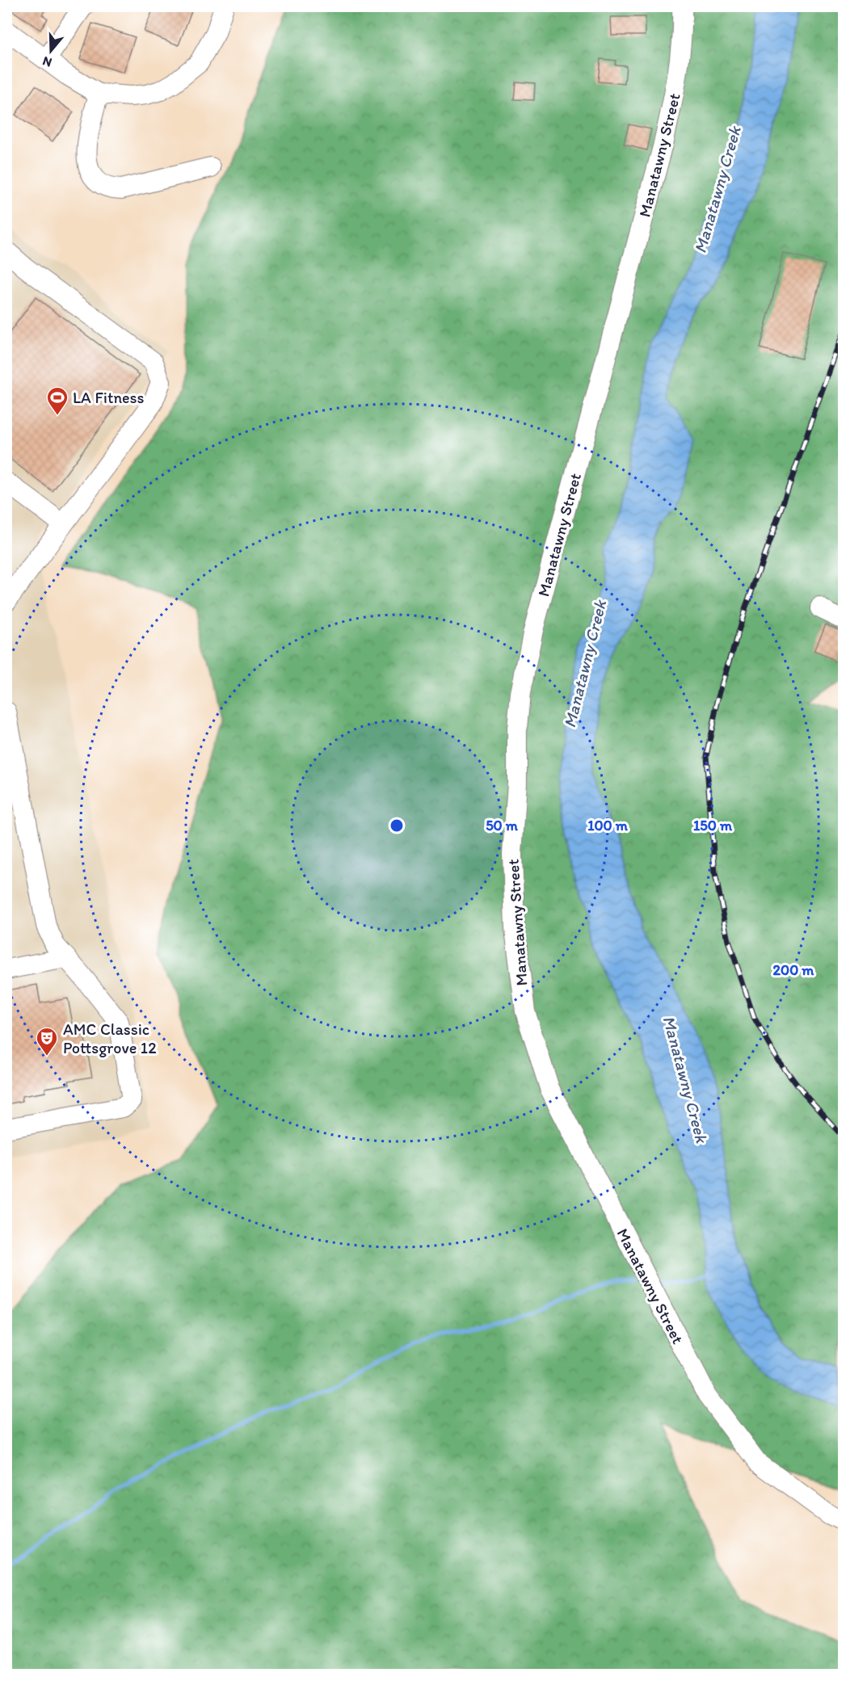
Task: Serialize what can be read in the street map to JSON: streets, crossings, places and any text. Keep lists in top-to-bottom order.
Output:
{
  "streets": {
    "street": ["Manatawny Street"]
  },
  "water": ["Manatawny Creek"],
  "places": {
    "sports": ["LA Fitness"],
    "theatre": ["AMC Classic Pottsgrove 12"]
  },
  "north": "bottom",
  "rings": [
    "50 m",
    "100 m",
    "150 m",
    "200 m"
  ]
}
